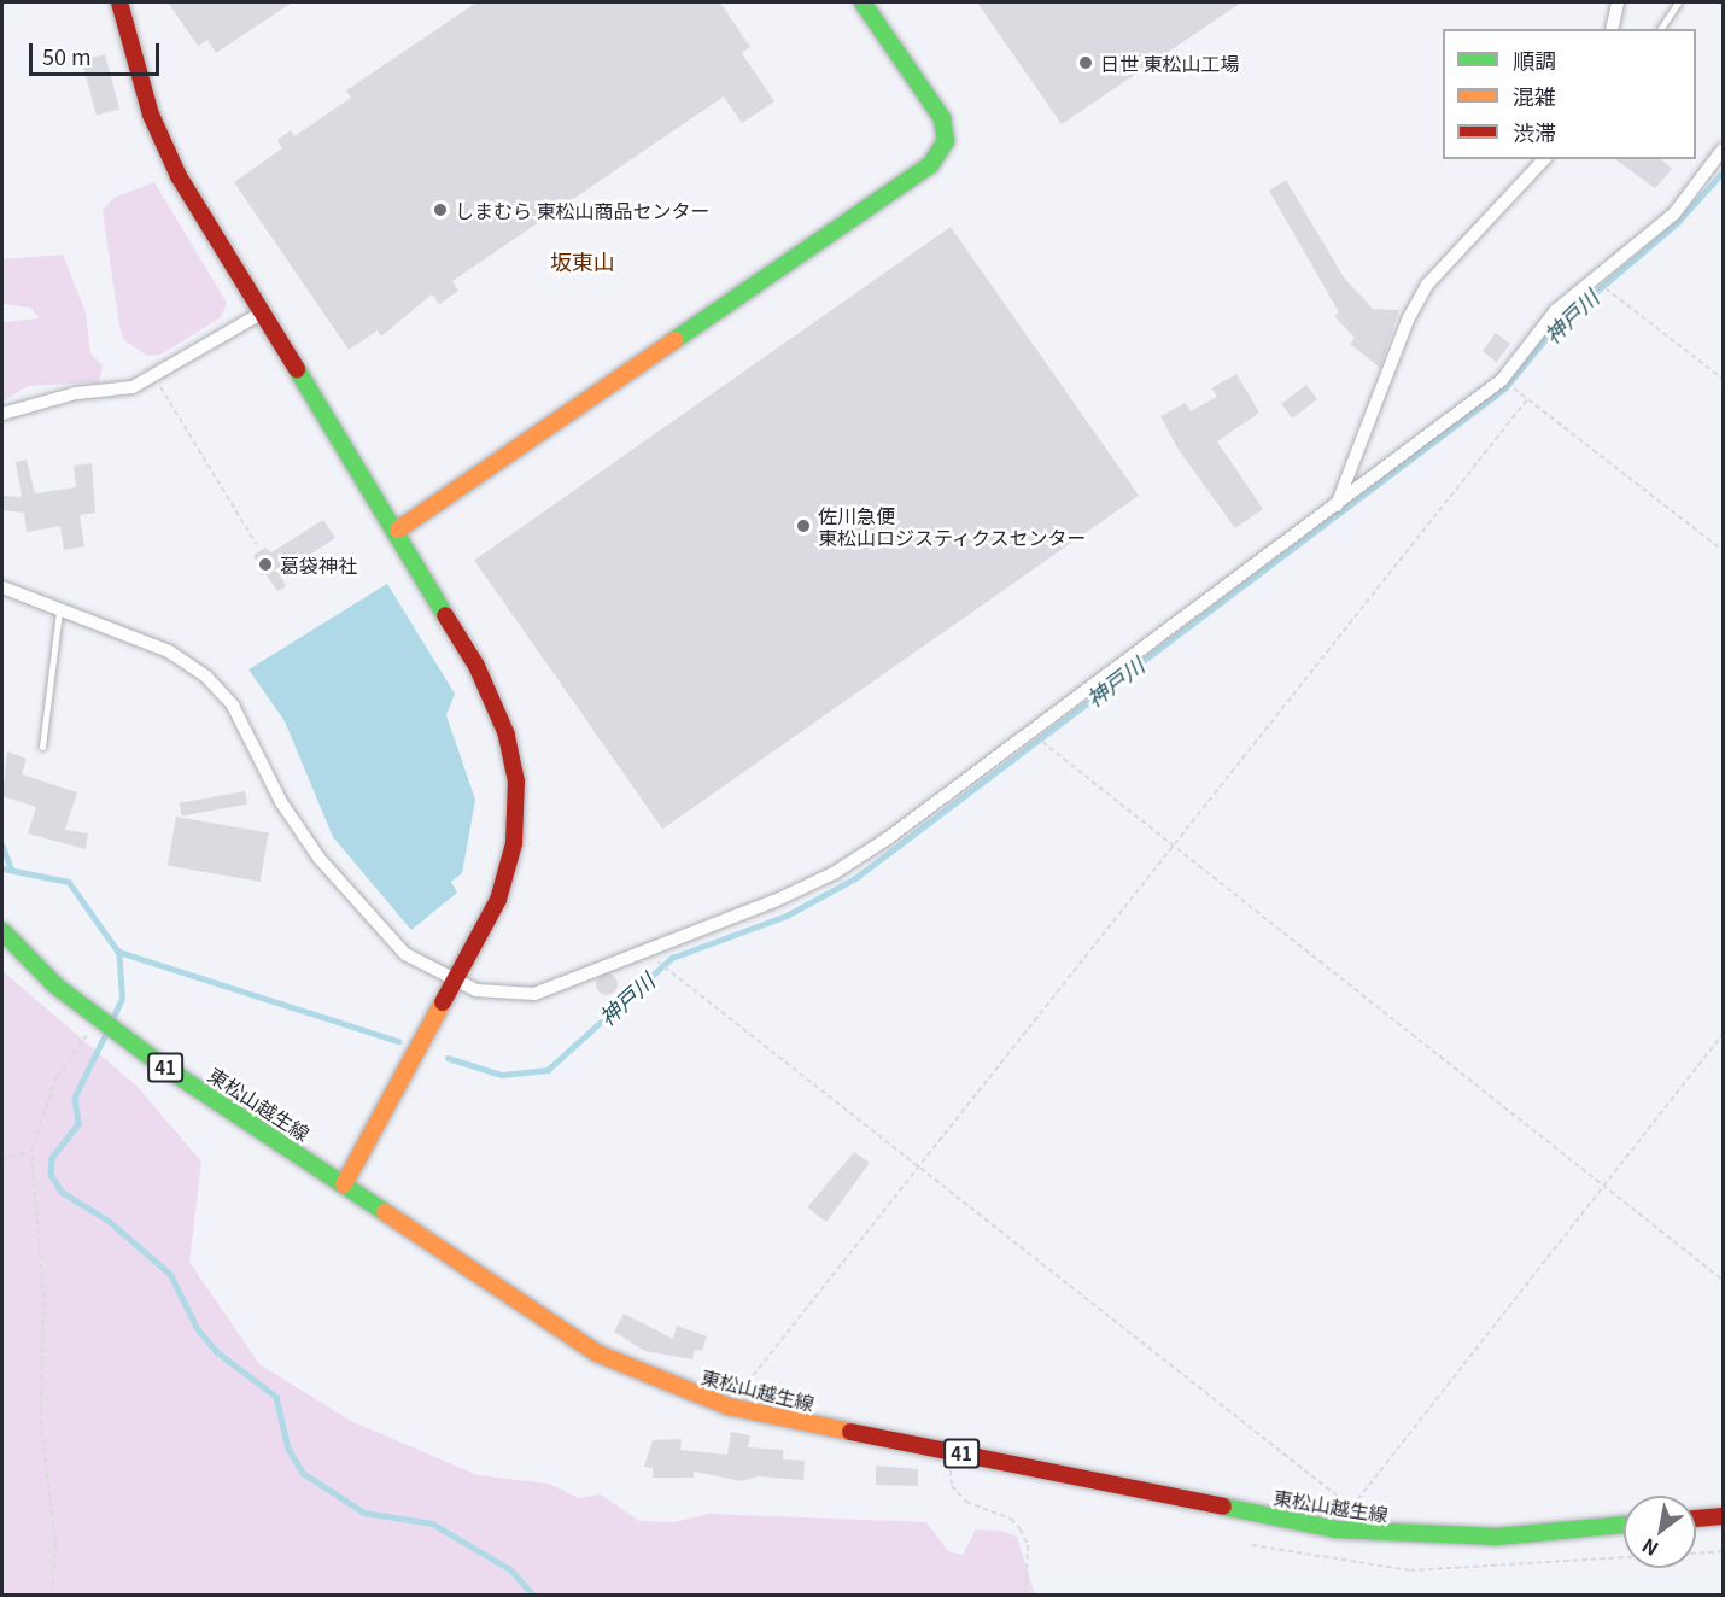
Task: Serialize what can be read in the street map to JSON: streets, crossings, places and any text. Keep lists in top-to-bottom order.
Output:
{
  "streets": {
    "street": ["41", "東松山越生線"]
  },
  "districts": ["坂東山"],
  "water": ["神戸川"],
  "places": [
    "日世 東松山工場",
    "しまむら 東松山商品センター",
    "佐川急便 東松山ロジスティクスセンター",
    "葛袋神社"
  ],
  "legend": ["順調", "混雑", "渋滞"],
  "scale_bar": "50 m",
  "north": "bottom left"
}
